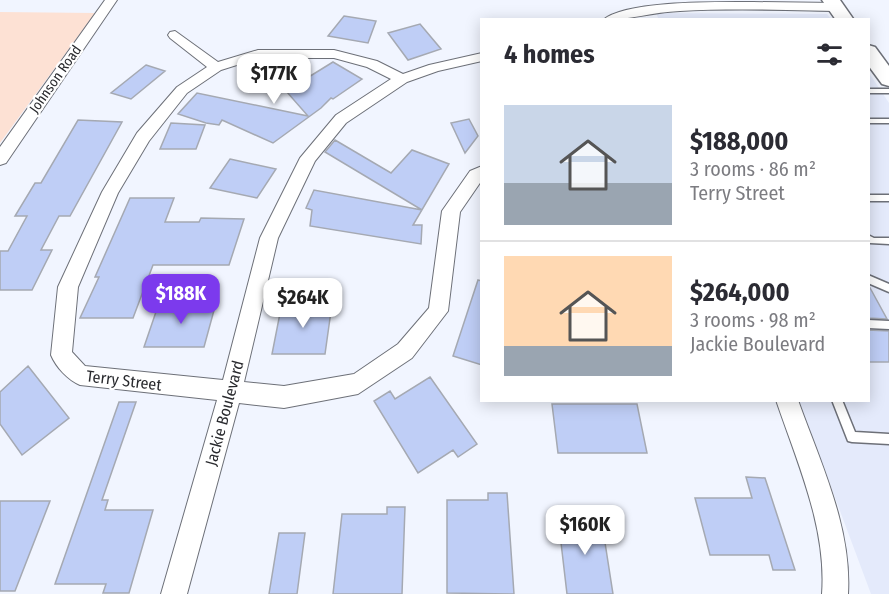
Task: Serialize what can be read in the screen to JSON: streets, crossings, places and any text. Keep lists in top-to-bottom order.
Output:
{
  "streets": {
    "street": ["Johnson Road", "Terry Street", "Jackie Boulevard"]
  },
  "crossings": [
    ["Terry Street", "Jackie Boulevard"]
  ],
  "page": {
    "heading": "4 homes",
    "price": [
      "$177K",
      "$188K",
      "$264K",
      "$160K"
    ],
    "list": [
      {
        "name": "$188,000",
        "note": "3 rooms · 86 m² · Terry Street"
      },
      {
        "name": "$264,000",
        "note": "3 rooms · 98 m² · Jackie Boulevard"
      }
    ]
  }
}
